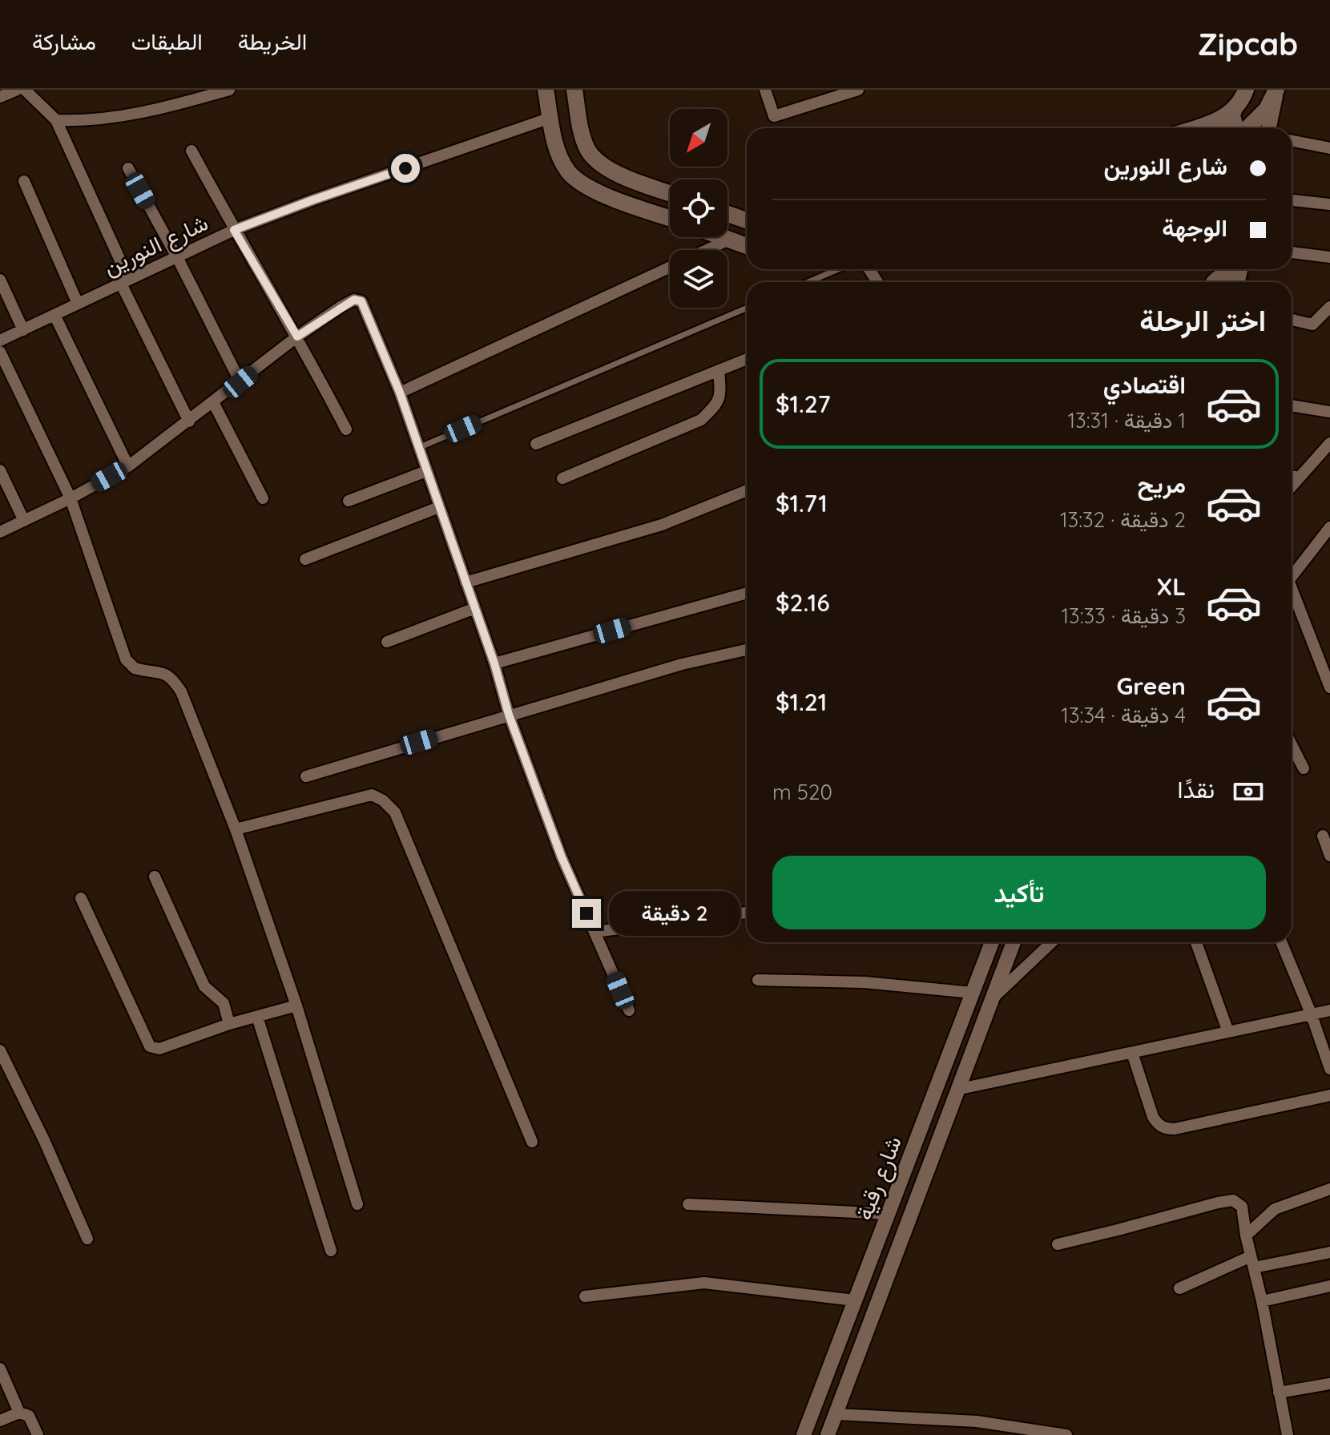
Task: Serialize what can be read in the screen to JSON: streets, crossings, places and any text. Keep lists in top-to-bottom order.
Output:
{
  "streets": {
    "street": ["شارع النورين", "شارع رقية"]
  },
  "north": "bottom left",
  "page": {
    "header": "Zipcab",
    "nav": ["الخريطة", "الطبقات", "مشاركة"],
    "banner": ["شارع النورين", "الوجهة"],
    "heading": "اختر الرحلة",
    "list": [
      {
        "name": "اقتصادي",
        "note": "1 دقيقة · 13:31",
        "value": "$1.27"
      },
      {
        "name": "مريح",
        "note": "2 دقيقة · 13:32",
        "value": "$1.71"
      },
      {
        "name": "XL",
        "note": "3 دقيقة · 13:33",
        "value": "$2.16"
      },
      {
        "name": "Green",
        "note": "4 دقيقة · 13:34",
        "value": "$1.21"
      }
    ],
    "pay": ["نقدًا", "520 m"],
    "buttons": "تأكيد",
    "bubble": "2 دقيقة"
  }
}
